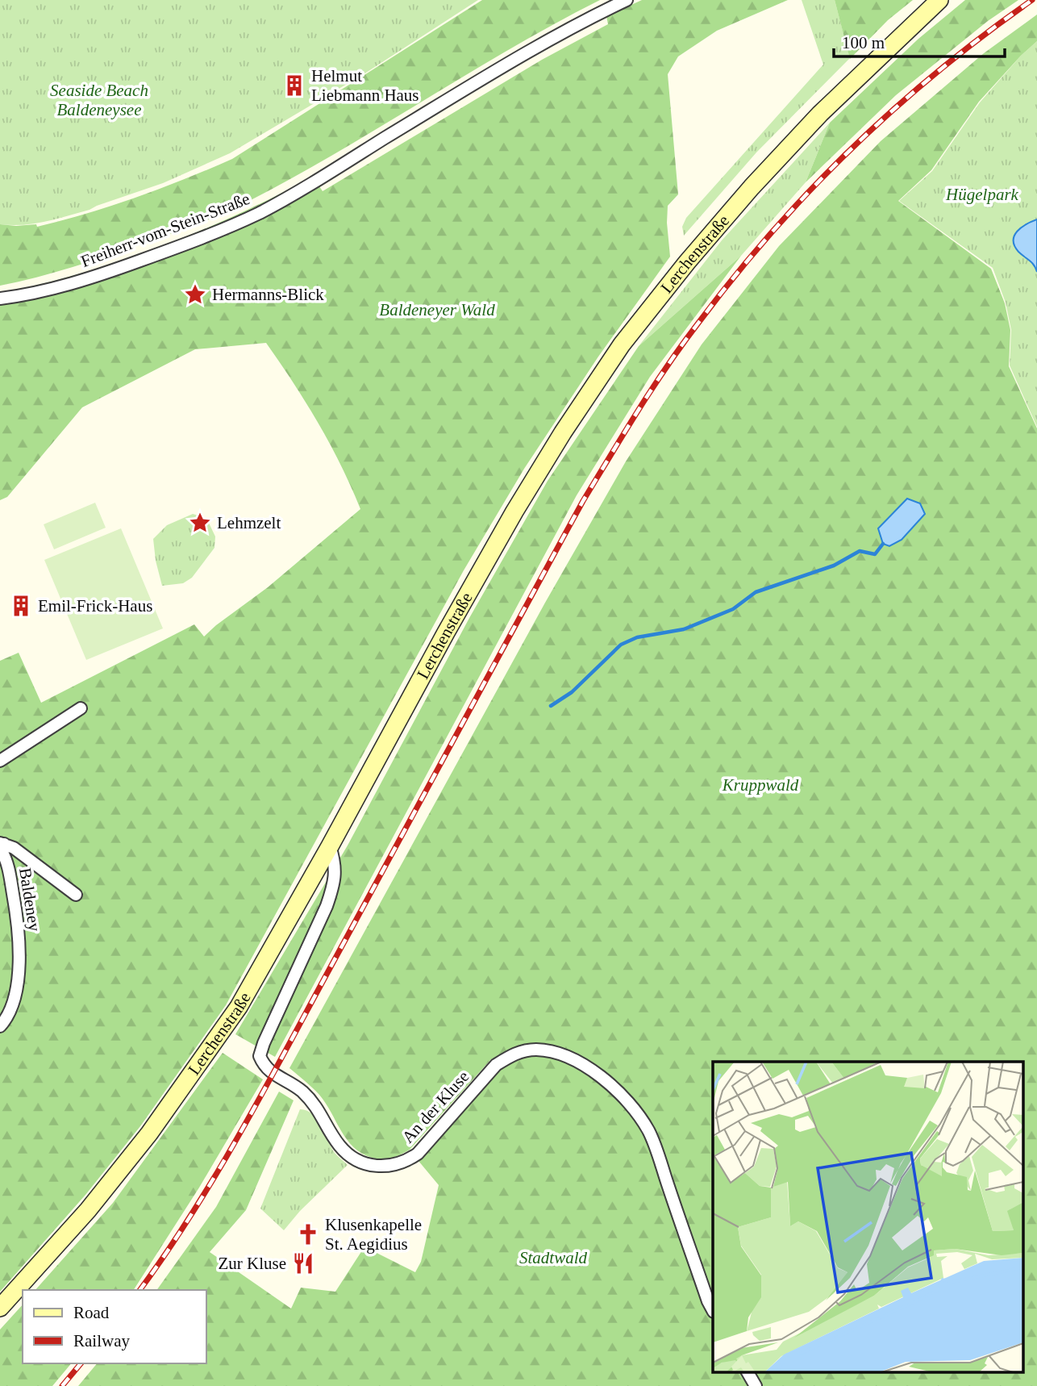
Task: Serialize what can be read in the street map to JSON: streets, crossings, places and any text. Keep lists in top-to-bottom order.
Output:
{
  "streets": {
    "main road": ["Lerchenstraße"],
    "street": ["Freiherr-vom-Stein-Straße", "Baldeney", "An der Kluse"]
  },
  "crossings": [
    ["Lerchenstraße", "An der Kluse"]
  ],
  "parks": [
    "Seaside Beach Baldeneysee",
    "Hügelpark",
    "Baldeneyer Wald",
    "Kruppwald",
    "Stadtwald"
  ],
  "places": {
    "building": ["Helmut Liebmann Haus", "Emil-Frick-Haus"],
    "place": ["Hermanns-Blick", "Lehmzelt"],
    "church": ["Klusenkapelle St. Aegidius"],
    "restaurant": ["Zur Kluse"]
  },
  "legend": ["Road", "Railway"],
  "scale_bar": "100 m"
}
